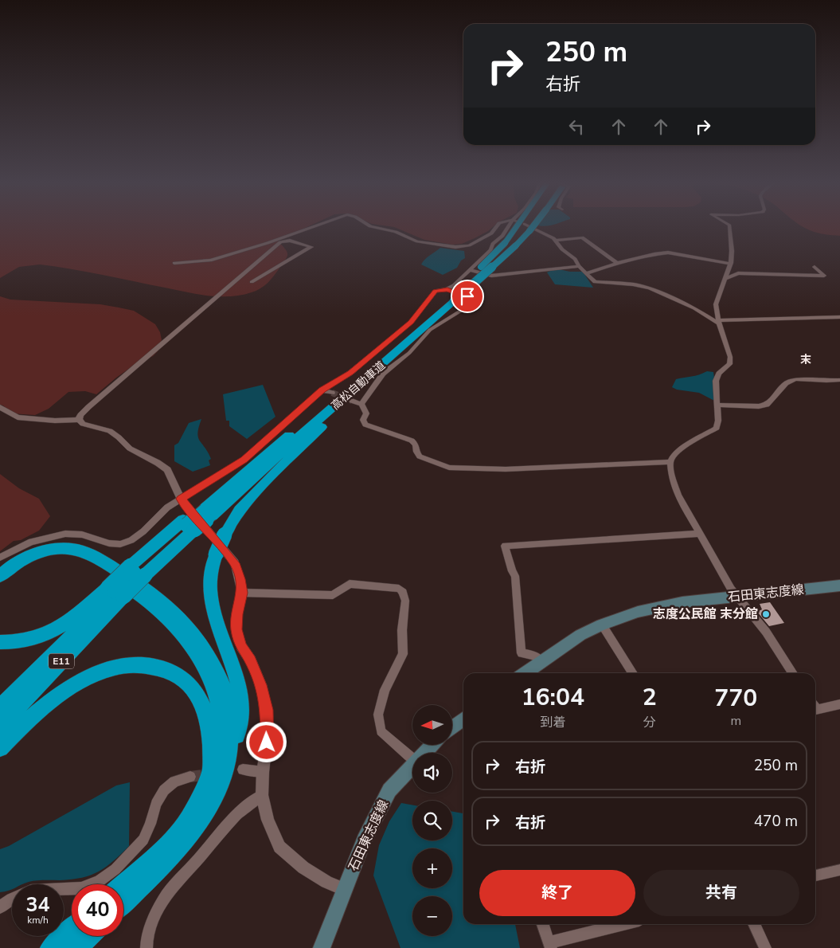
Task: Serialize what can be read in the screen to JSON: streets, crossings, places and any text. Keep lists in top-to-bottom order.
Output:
{
  "streets": {
    "highway": ["高松自動車道", "E11"],
    "main road": ["石田東志度線"]
  },
  "crossings": [
    ["高松自動車道", "E11"]
  ],
  "districts": ["末"],
  "places": ["志度公民館 末分館"],
  "north": "left",
  "page": {
    "turn": ["250 m", "右折"],
    "eta": [
      "16:04",
      "到着",
      "2",
      "分",
      "770",
      "m"
    ],
    "map_buttons": ["+", "−"],
    "list": [
      {
        "name": "右折",
        "value": "250 m"
      },
      {
        "name": "右折",
        "value": "470 m"
      }
    ],
    "buttons": ["終了", "共有"],
    "speed": "34 km/h",
    "limit": "40"
  }
}
